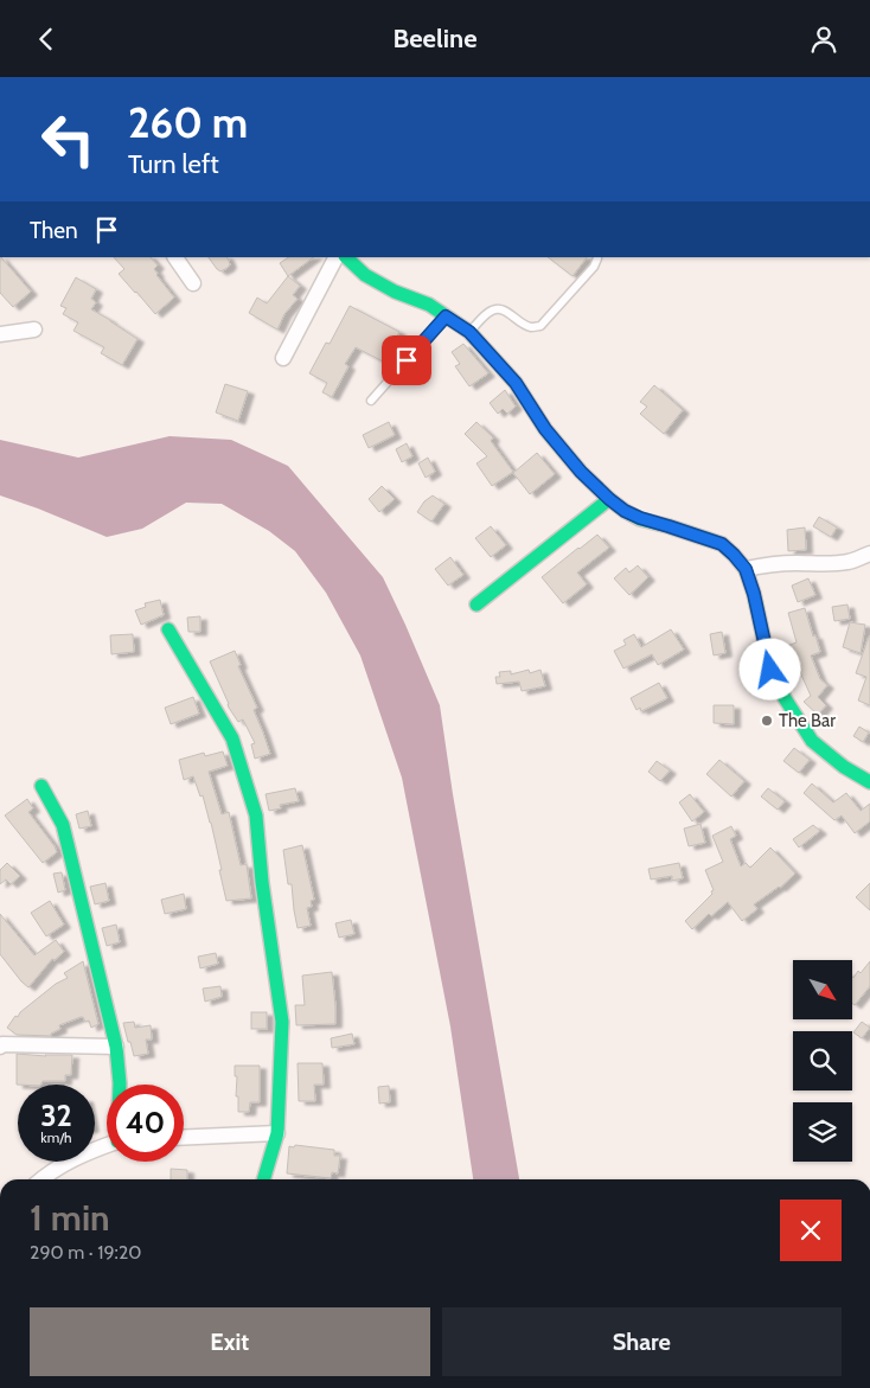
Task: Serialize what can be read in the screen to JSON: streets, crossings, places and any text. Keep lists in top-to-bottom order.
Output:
{
  "places": ["The Bar"],
  "north": "bottom right",
  "page": {
    "header": "Beeline",
    "turn": ["260 m", "Turn left"],
    "then": "Then",
    "speed": "32 km/h",
    "limit": "40",
    "heading": ["1 min", "290 m · 19:20"],
    "buttons": ["Exit", "Share"]
  }
}
